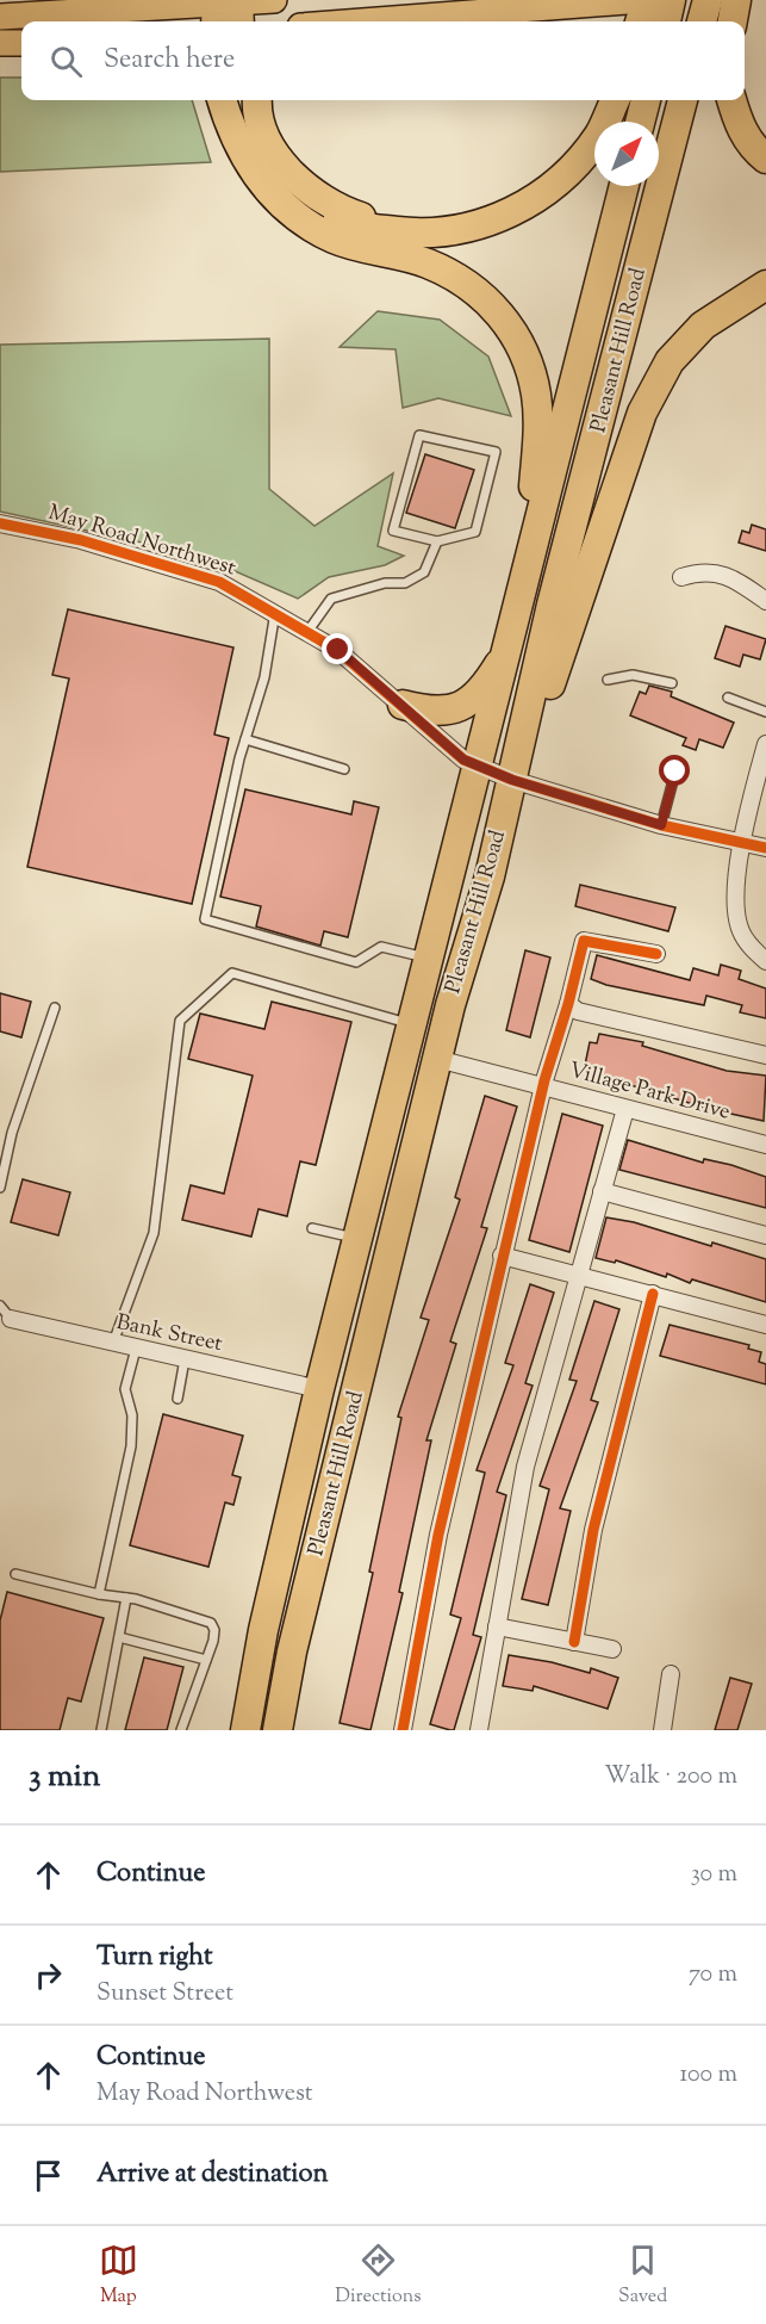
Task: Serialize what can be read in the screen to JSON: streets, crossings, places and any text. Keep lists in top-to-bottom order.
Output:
{
  "streets": {
    "highway": ["Pleasant Hill Road"],
    "street": ["May Road Northwest", "Village Park Drive", "Bank Street"]
  },
  "crossings": [
    ["Pleasant Hill Road", "May Road Northwest"],
    ["Pleasant Hill Road", "Village Park Drive"],
    ["Pleasant Hill Road", "Bank Street"]
  ],
  "north": "top right",
  "page": {
    "search": "Search here",
    "heading": ["3 min", "Walk · 200 m"],
    "list": [
      ["Continue", "30 m"],
      ["Turn right", "Sunset Street", "70 m"],
      ["Continue", "May Road Northwest", "100 m"],
      "Arrive at destination"
    ],
    "nav": ["Map", "Directions", "Saved"]
  }
}
